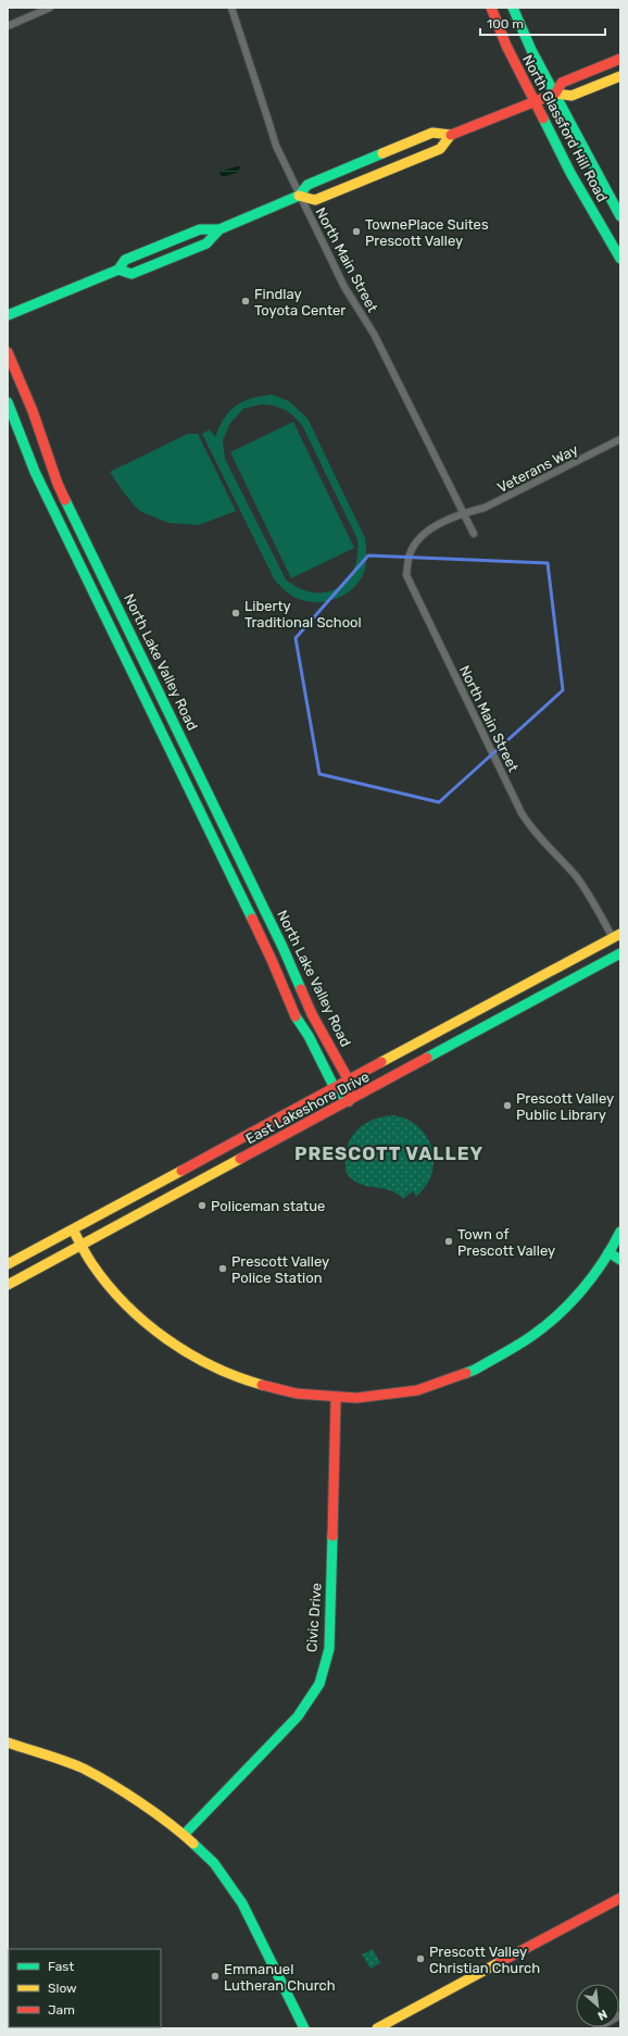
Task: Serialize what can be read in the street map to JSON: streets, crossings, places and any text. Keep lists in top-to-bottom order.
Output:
{
  "streets": {
    "street": [
      "North Glassford Hill Road",
      "North Main Street",
      "Veterans Way",
      "North Lake Valley Road",
      "East Lakeshore Drive",
      "Civic Drive"
    ]
  },
  "crossings": [
    ["North Main Street", "Veterans Way"],
    ["North Main Street", "East Lakeshore Drive"],
    ["North Lake Valley Road", "East Lakeshore Drive"]
  ],
  "districts": ["PRESCOTT VALLEY"],
  "places": [
    "TownePlace Suites Prescott Valley",
    "Findlay Toyota Center",
    "Liberty Traditional School",
    "Prescott Valley Public Library",
    "Policeman statue",
    "Town of Prescott Valley",
    "Prescott Valley Police Station",
    "Prescott Valley Christian Church",
    "Emmanuel Lutheran Church"
  ],
  "legend": ["Fast", "Slow", "Jam"],
  "scale_bar": "100 m",
  "north": "bottom right"
}
